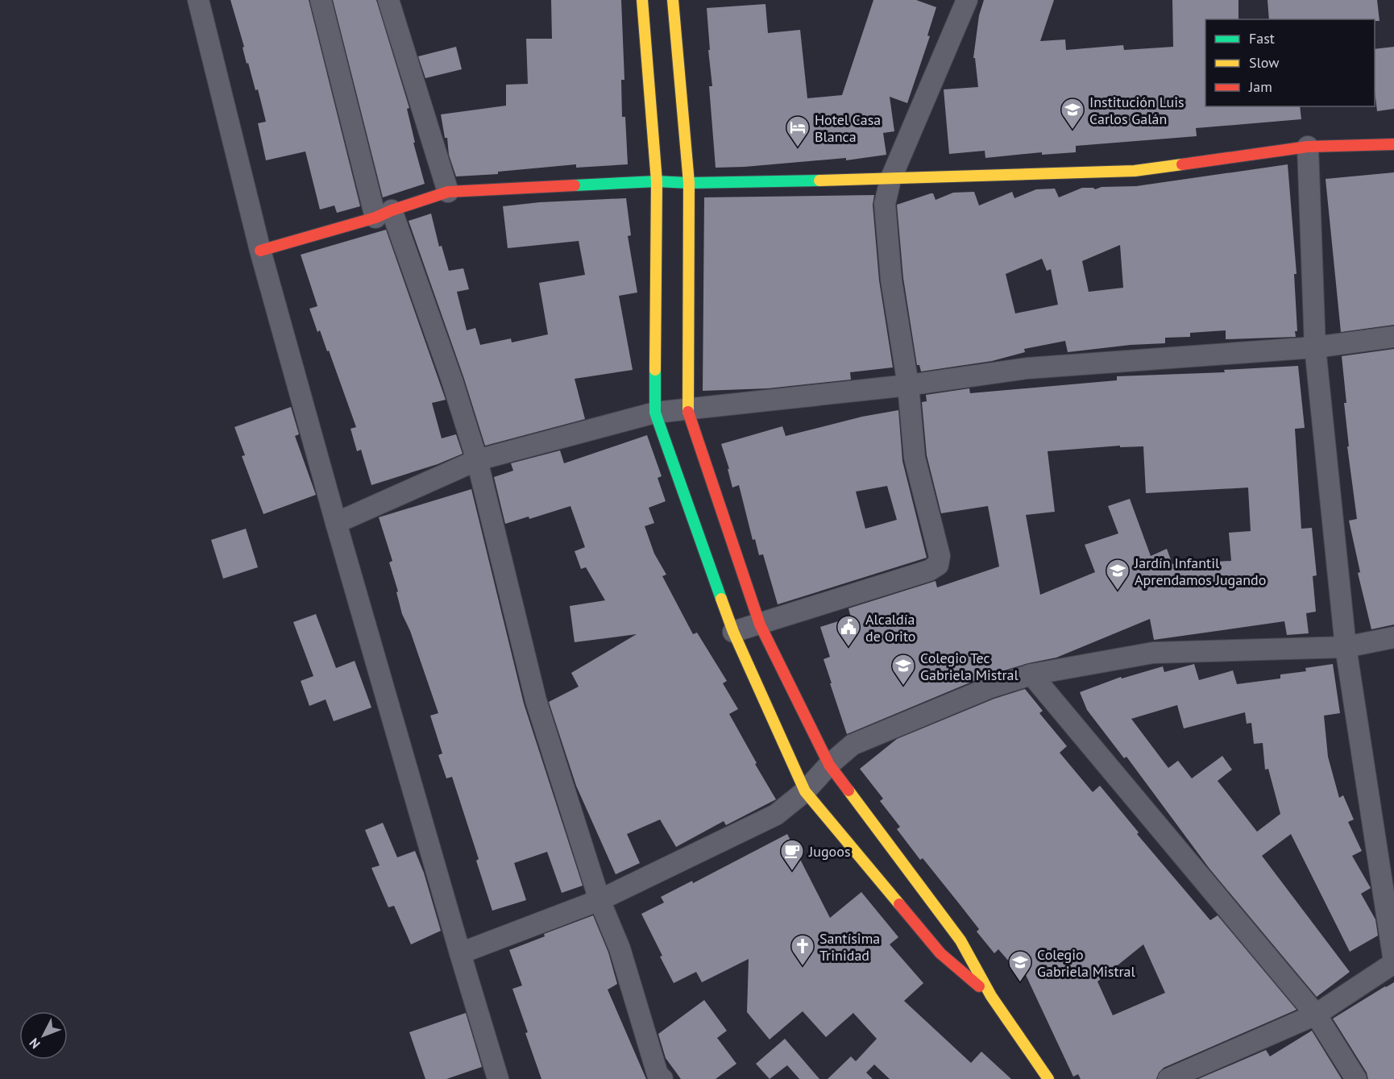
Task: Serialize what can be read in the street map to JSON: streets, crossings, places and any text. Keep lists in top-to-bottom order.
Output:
{
  "places": {
    "school or university": [
      "Institución Luis Carlos Galán",
      "Jardín Infantil Aprendamos Jugando",
      "Colegio Tec Gabriela Mistral",
      "Colegio Gabriela Mistral"
    ],
    "hotel": ["Hotel Casa Blanca"],
    "public building": ["Alcaldía de Orito"],
    "cafe": ["Jugoos"],
    "church": ["Santísima Trinidad"]
  },
  "legend": ["Fast", "Slow", "Jam"],
  "north": "bottom left"
}
